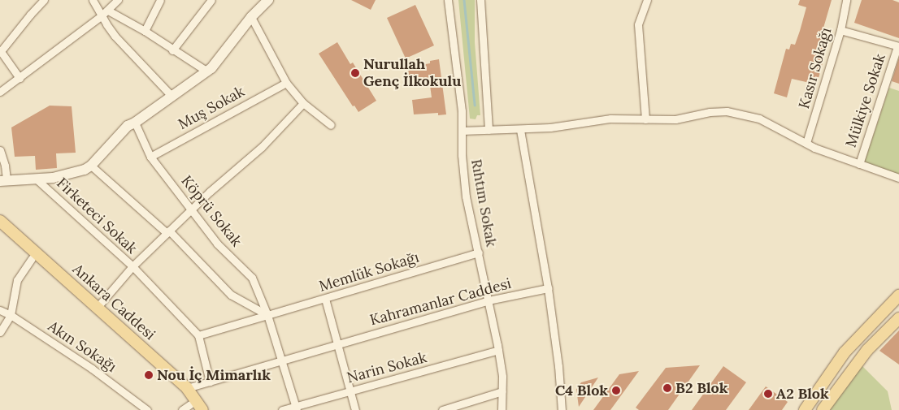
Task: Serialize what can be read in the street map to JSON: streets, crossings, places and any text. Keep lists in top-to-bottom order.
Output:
{
  "streets": {
    "main road": ["Ankara Caddesi"],
    "street": [
      "Kasır Sokağı",
      "Mülkiye Sokak",
      "Muş Sokak",
      "Rıhtım Sokak",
      "Köprü Sokak",
      "Firketeci Sokak",
      "Memlük Sokağı",
      "Kahramanlar Caddesi",
      "Akın Sokağı",
      "Narin Sokak"
    ]
  },
  "crossings": [
    ["Muş Sokak", "Köprü Sokak"],
    ["Rıhtım Sokak", "Memlük Sokağı"],
    ["Rıhtım Sokak", "Kahramanlar Caddesi"],
    ["Rıhtım Sokak", "Narin Sokak"],
    ["Köprü Sokak", "Firketeci Sokak"],
    ["Köprü Sokak", "Memlük Sokağı"],
    ["Köprü Sokak", "Kahramanlar Caddesi"],
    ["Köprü Sokak", "Narin Sokak"],
    ["Ankara Caddesi", "Kahramanlar Caddesi"]
  ],
  "places": [
    "Nurullah Genç İlkokulu",
    "Nou İç Mimarlık",
    "B2 Blok",
    "C4 Blok",
    "A2 Blok"
  ]
}
